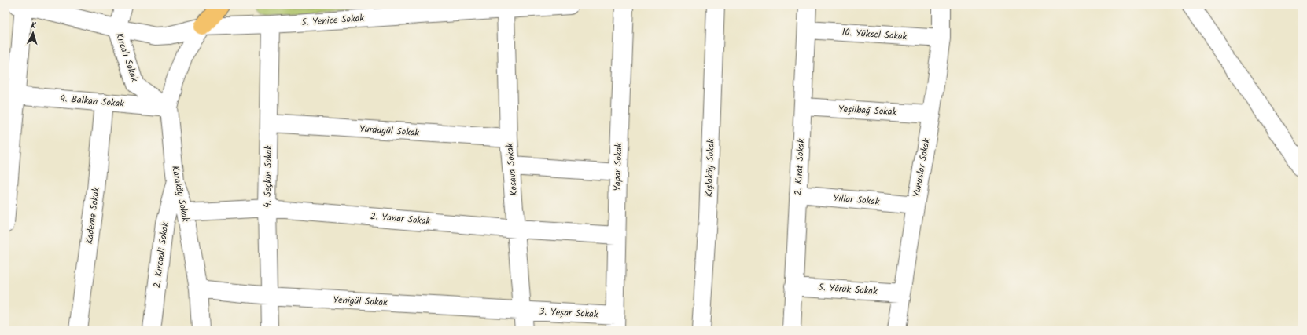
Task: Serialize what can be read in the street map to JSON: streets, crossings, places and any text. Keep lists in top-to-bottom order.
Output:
{
  "streets": {
    "street": [
      "5. Yenice Sokak",
      "10. Yüksel Sokak",
      "Kırcalı Sokak",
      "4. Balkan Sokak",
      "Yeşilbağ Sokak",
      "Yurdagül Sokak",
      "Yapar Sokak",
      "2. Kırat Sokak",
      "Kışlaköy Sokak",
      "Yunuslar Sokak",
      "Kosava Sokak",
      "4. Seçkin Sokak",
      "Karaköy Sokak",
      "Yıllar Sokak",
      "Kademe Sokak",
      "2. Yanar Sokak",
      "2. Kırcaali Sokak",
      "5. Yörük Sokak",
      "Yenigül Sokak",
      "3. Yeşar Sokak"
    ]
  },
  "crossings": [
    ["5. Yenice Sokak", "Kırcalı Sokak"],
    ["5. Yenice Sokak", "Kosava Sokak"],
    ["5. Yenice Sokak", "4. Seçkin Sokak"],
    ["5. Yenice Sokak", "Karaköy Sokak"],
    ["10. Yüksel Sokak", "2. Kırat Sokak"],
    ["10. Yüksel Sokak", "Yunuslar Sokak"],
    ["Kırcalı Sokak", "4. Balkan Sokak"],
    ["Kırcalı Sokak", "Karaköy Sokak"],
    ["4. Balkan Sokak", "Karaköy Sokak"],
    ["4. Balkan Sokak", "Kademe Sokak"],
    ["Yeşilbağ Sokak", "2. Kırat Sokak"],
    ["Yeşilbağ Sokak", "Yunuslar Sokak"],
    ["Yurdagül Sokak", "Kosava Sokak"],
    ["Yurdagül Sokak", "4. Seçkin Sokak"],
    ["Yapar Sokak", "2. Yanar Sokak"],
    ["Yapar Sokak", "3. Yeşar Sokak"],
    ["2. Kırat Sokak", "Yıllar Sokak"],
    ["2. Kırat Sokak", "5. Yörük Sokak"],
    ["Yunuslar Sokak", "Yıllar Sokak"],
    ["Yunuslar Sokak", "5. Yörük Sokak"],
    ["Kosava Sokak", "2. Yanar Sokak"],
    ["Kosava Sokak", "Yenigül Sokak"],
    ["Kosava Sokak", "3. Yeşar Sokak"],
    ["4. Seçkin Sokak", "2. Yanar Sokak"],
    ["4. Seçkin Sokak", "Yenigül Sokak"],
    ["Karaköy Sokak", "2. Yanar Sokak"],
    ["Karaköy Sokak", "2. Kırcaali Sokak"],
    ["Karaköy Sokak", "Yenigül Sokak"],
    ["Yenigül Sokak", "3. Yeşar Sokak"]
  ],
  "north": "top"
}
